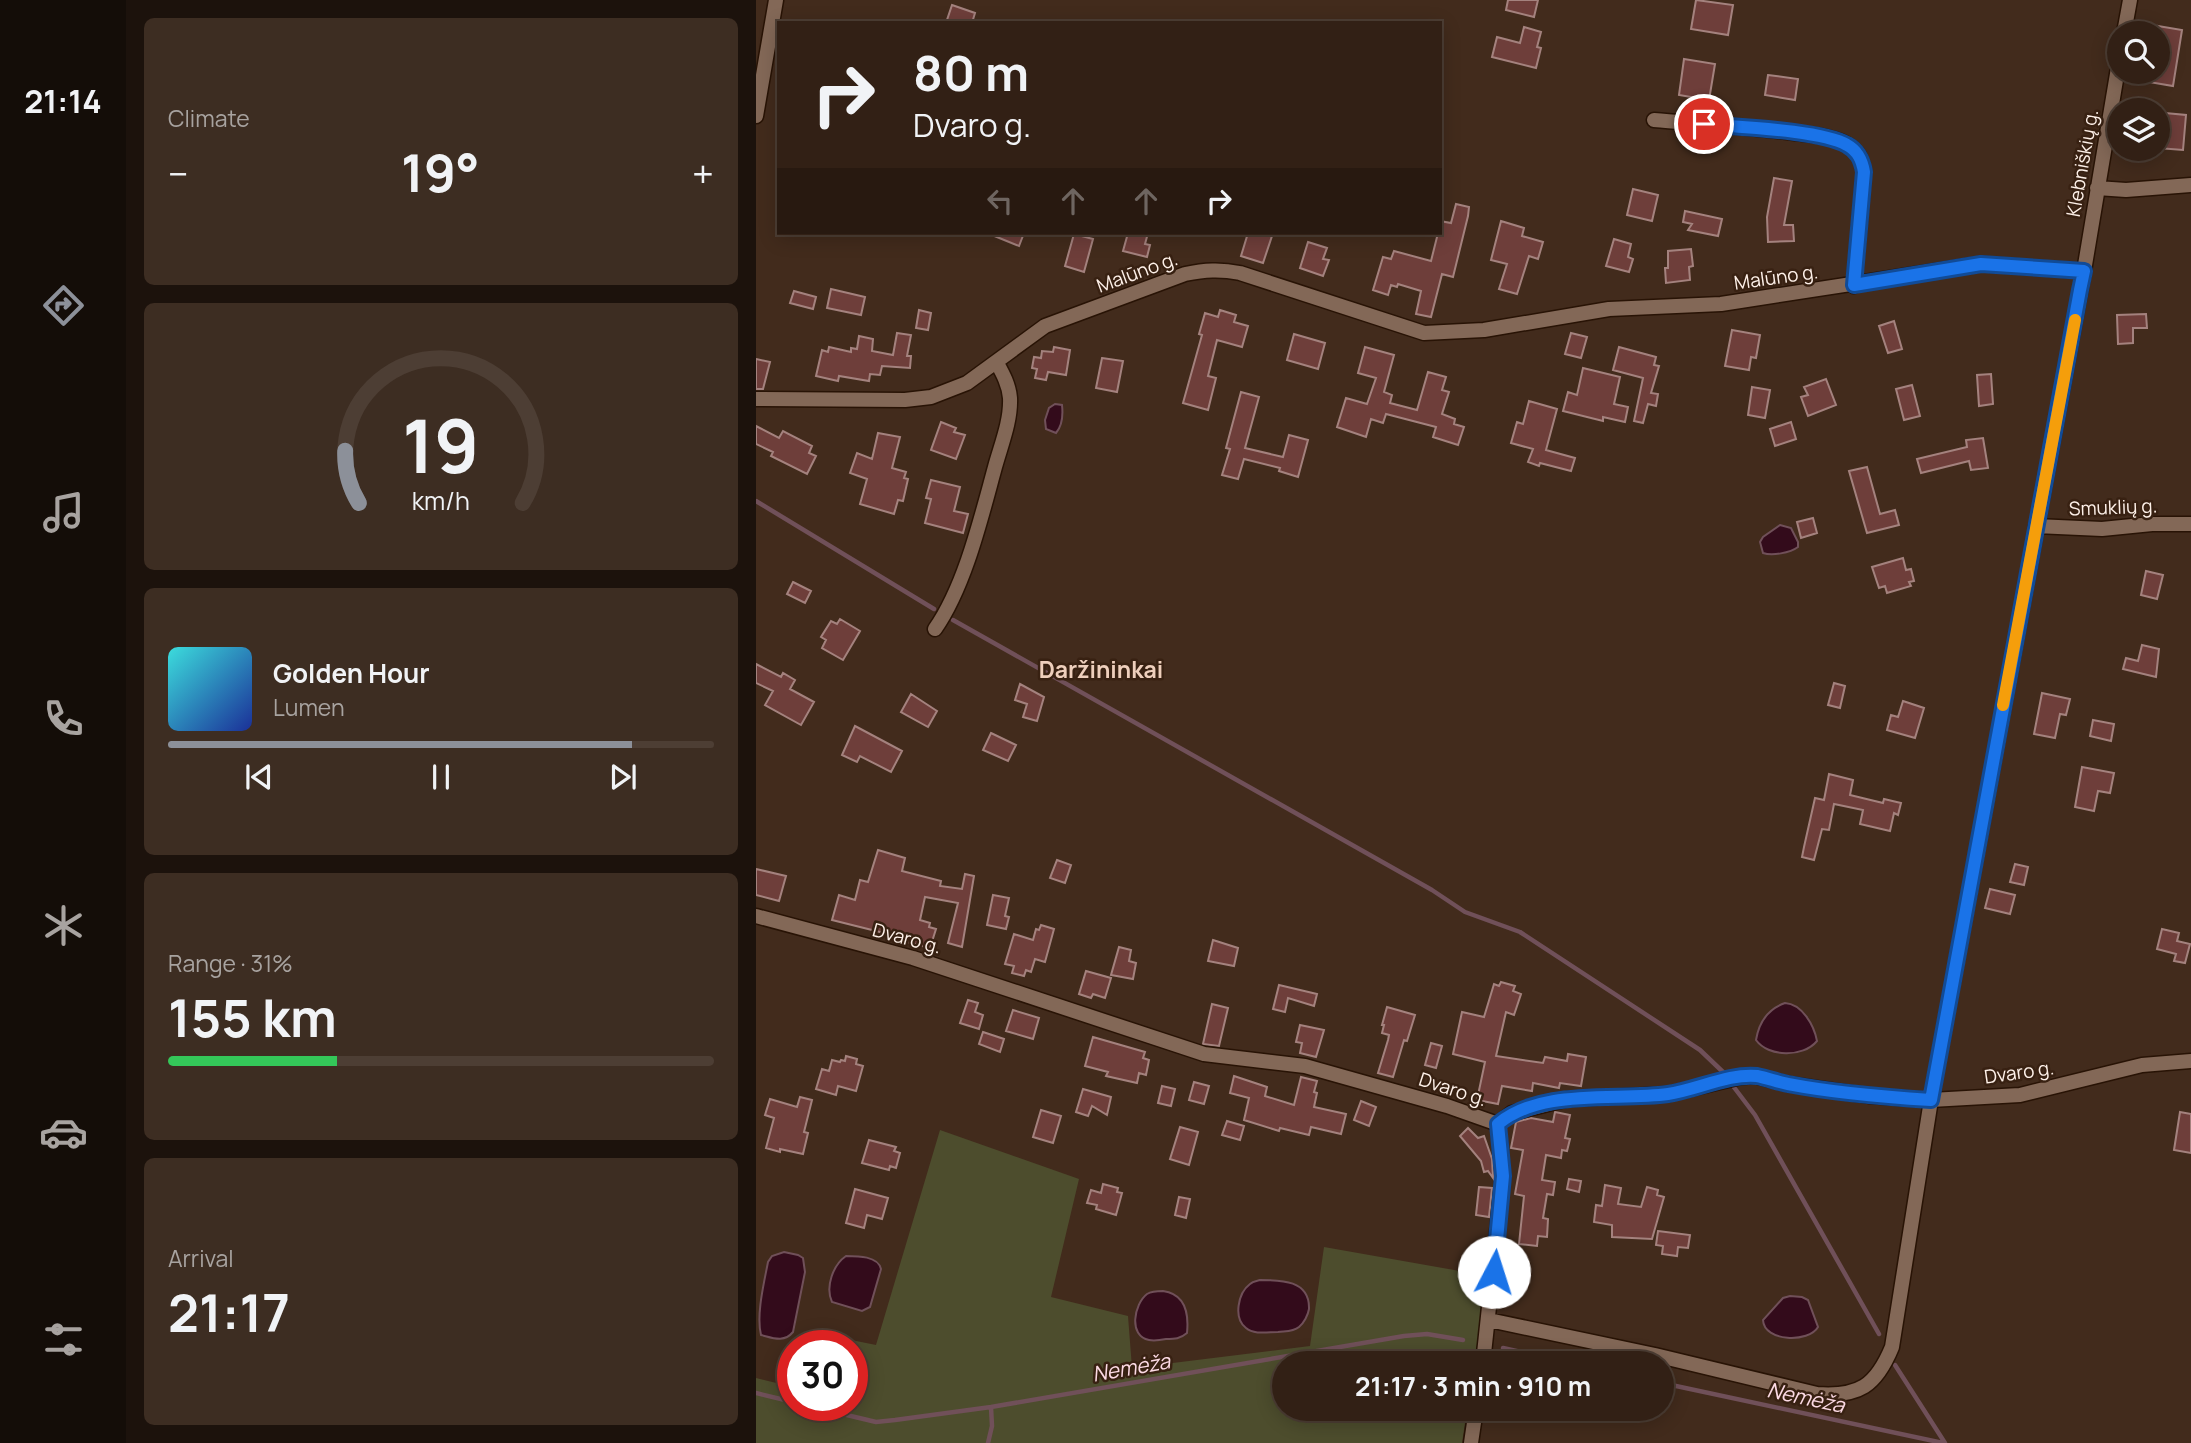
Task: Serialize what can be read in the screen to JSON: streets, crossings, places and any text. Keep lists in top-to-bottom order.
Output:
{
  "streets": {
    "street": [
      "Klebniškių g.",
      "Malūno g.",
      "Smuklių g.",
      "Dvaro g."
    ]
  },
  "crossings": [
    ["Klebniškių g.", "Malūno g."]
  ],
  "districts": ["Daržininkai"],
  "water": ["Nemėža"],
  "page": {
    "tabs": "21:14",
    "tile": [
      "Climate",
      ["Range · 31%", "155 km"],
      ["Arrival", "21:17"]
    ],
    "turn": ["80 m", "Dvaro g."],
    "heat": ["−", "19°", "+"],
    "song": ["Golden Hour", "Lumen"],
    "limit": "30",
    "trip": "21:17 · 3 min · 910 m",
    "gauge": ["19", "km/h"]
  }
}
